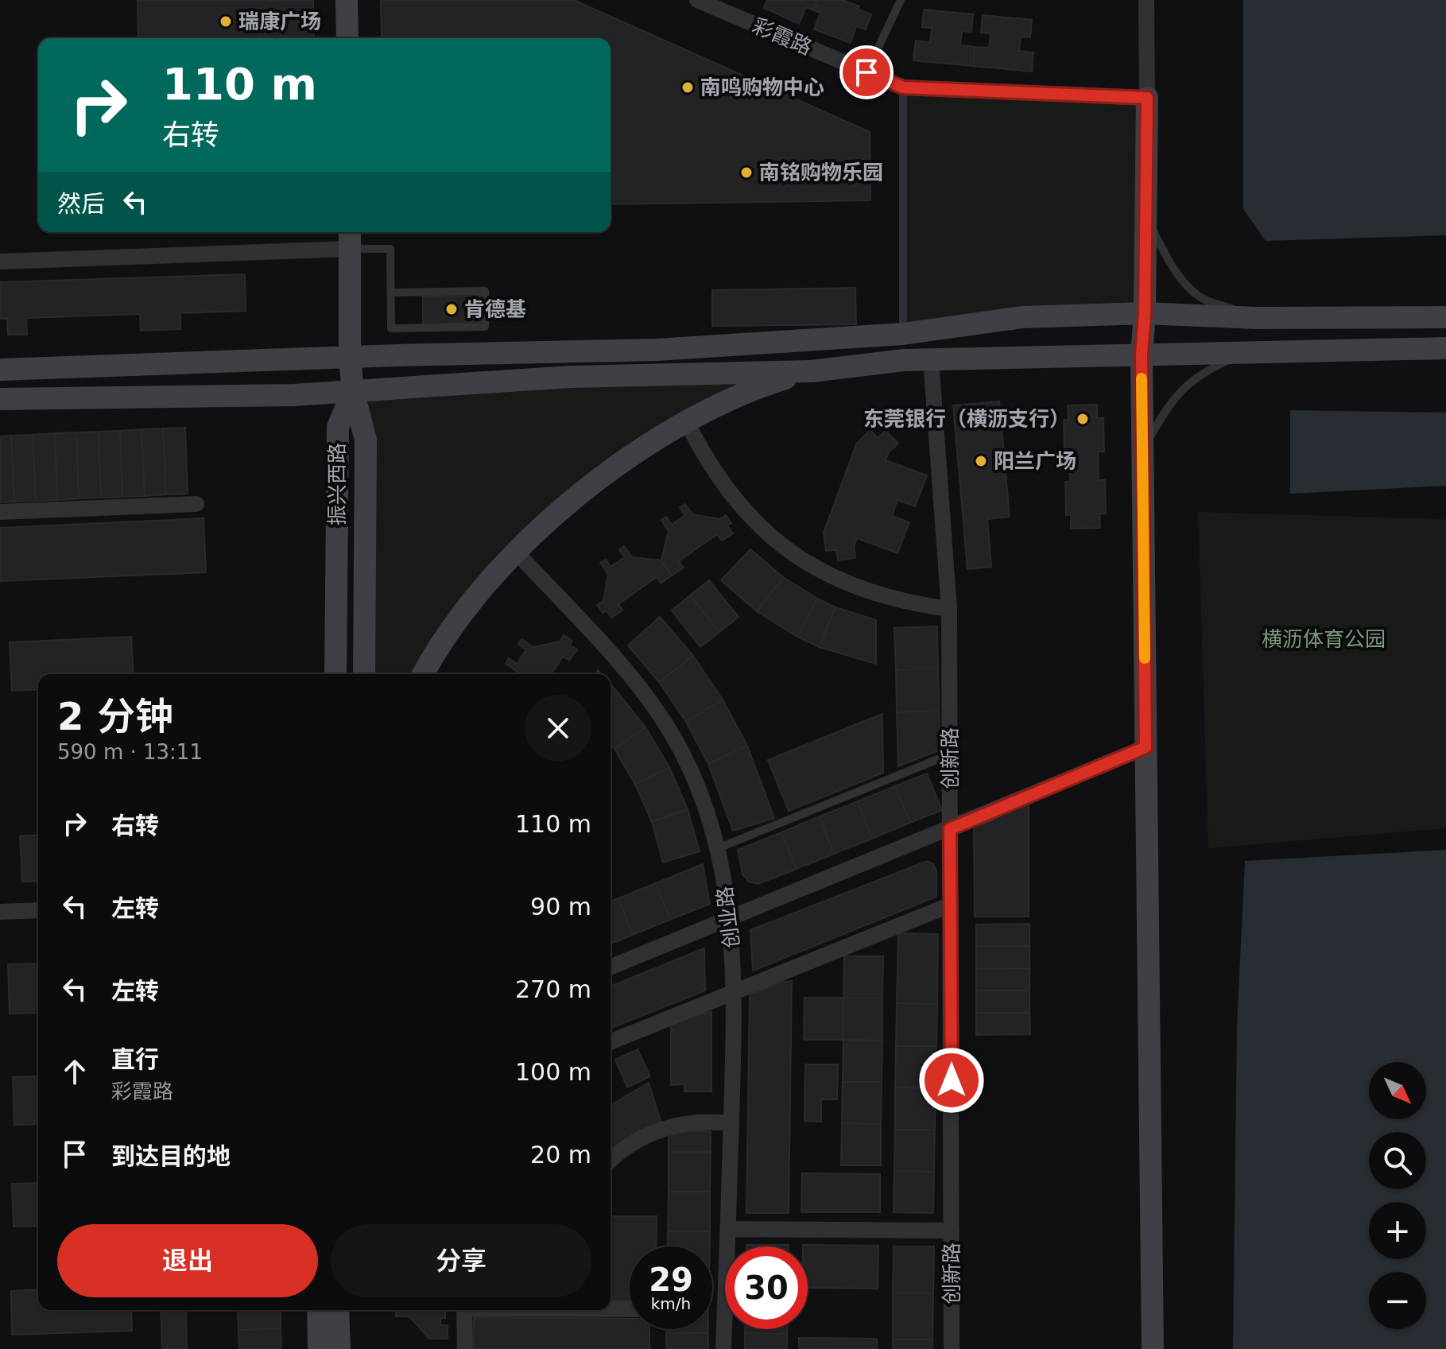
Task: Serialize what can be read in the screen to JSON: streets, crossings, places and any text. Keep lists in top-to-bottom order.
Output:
{
  "streets": {
    "main road": ["振兴西路"],
    "street": ["彩霞路", "创新路", "创业路"]
  },
  "parks": ["横沥体育公园"],
  "places": [
    "瑞康广场",
    "南鸣购物中心",
    "南铭购物乐园",
    "肯德基",
    "东莞银行（横沥支行）",
    "阳兰广场"
  ],
  "north": "bottom right",
  "page": {
    "turn": ["110 m", "右转"],
    "then": "然后",
    "heading": ["2 分钟", "590 m · 13:11"],
    "list": [
      {
        "name": "右转",
        "value": "110 m"
      },
      {
        "name": "左转",
        "value": "90 m"
      },
      {
        "name": "左转",
        "value": "270 m"
      },
      {
        "name": "直行",
        "note": "彩霞路",
        "value": "100 m"
      },
      {
        "name": "到达目的地",
        "value": "20 m"
      }
    ],
    "map_buttons": ["+", "−"],
    "buttons": ["退出", "分享"],
    "speed": "29 km/h",
    "limit": "30"
  }
}
